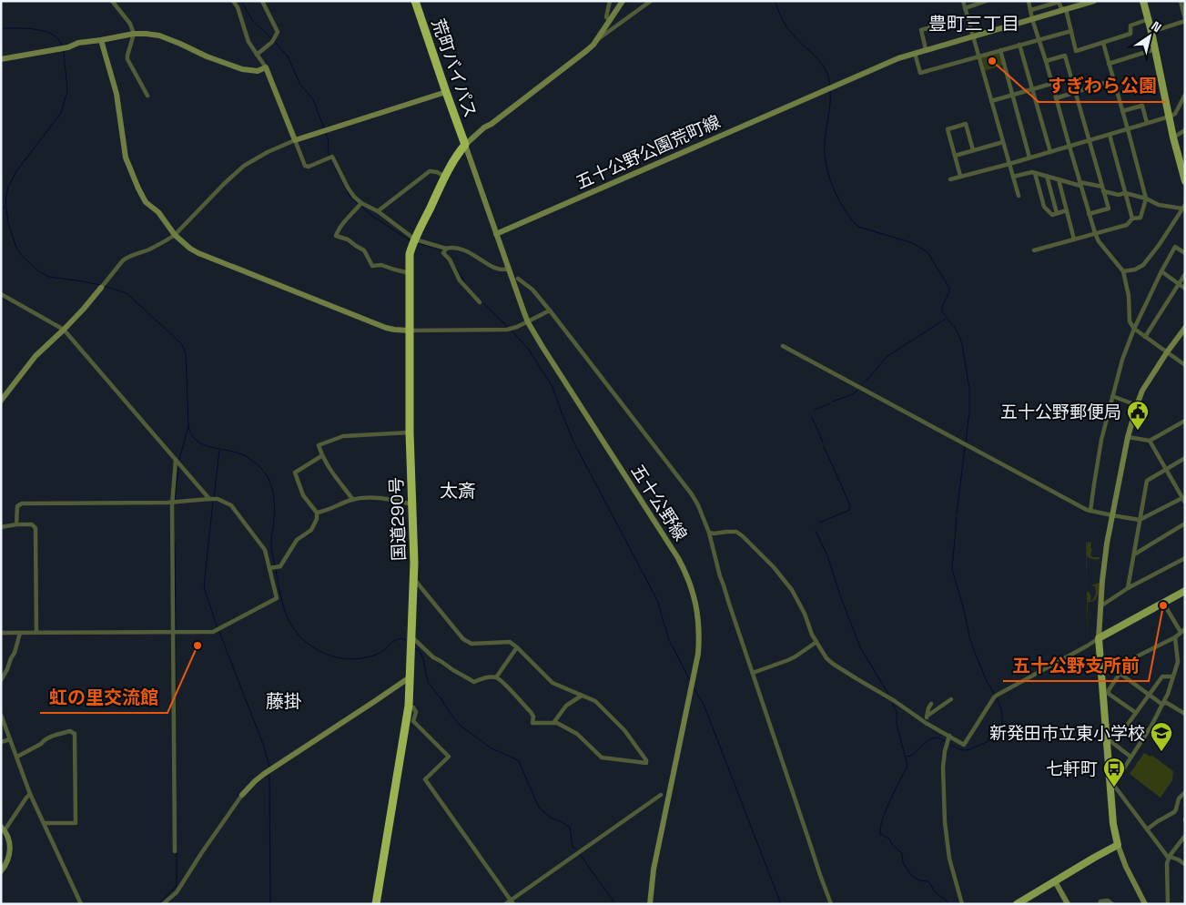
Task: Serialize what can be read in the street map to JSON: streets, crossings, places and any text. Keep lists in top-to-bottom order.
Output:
{
  "streets": {
    "highway": ["荒町バイパス", "国道290号"],
    "street": ["五十公野公園荒町線", "五十公野線"]
  },
  "crossings": [
    ["荒町バイパス", "五十公野線"],
    ["荒町バイパス", "国道290号"],
    ["五十公野公園荒町線", "五十公野線"],
    ["五十公野線", "国道290号"]
  ],
  "districts": ["豊町三丁目", "太斎", "藤掛"],
  "places": {
    "other": ["すぎわら公園", "五十公野支所前", "虹の里交流館"],
    "public building": ["五十公野郵便局"],
    "school or university": ["新発田市立東小学校"],
    "bus stop": ["七軒町"]
  },
  "north": "top right"
}
